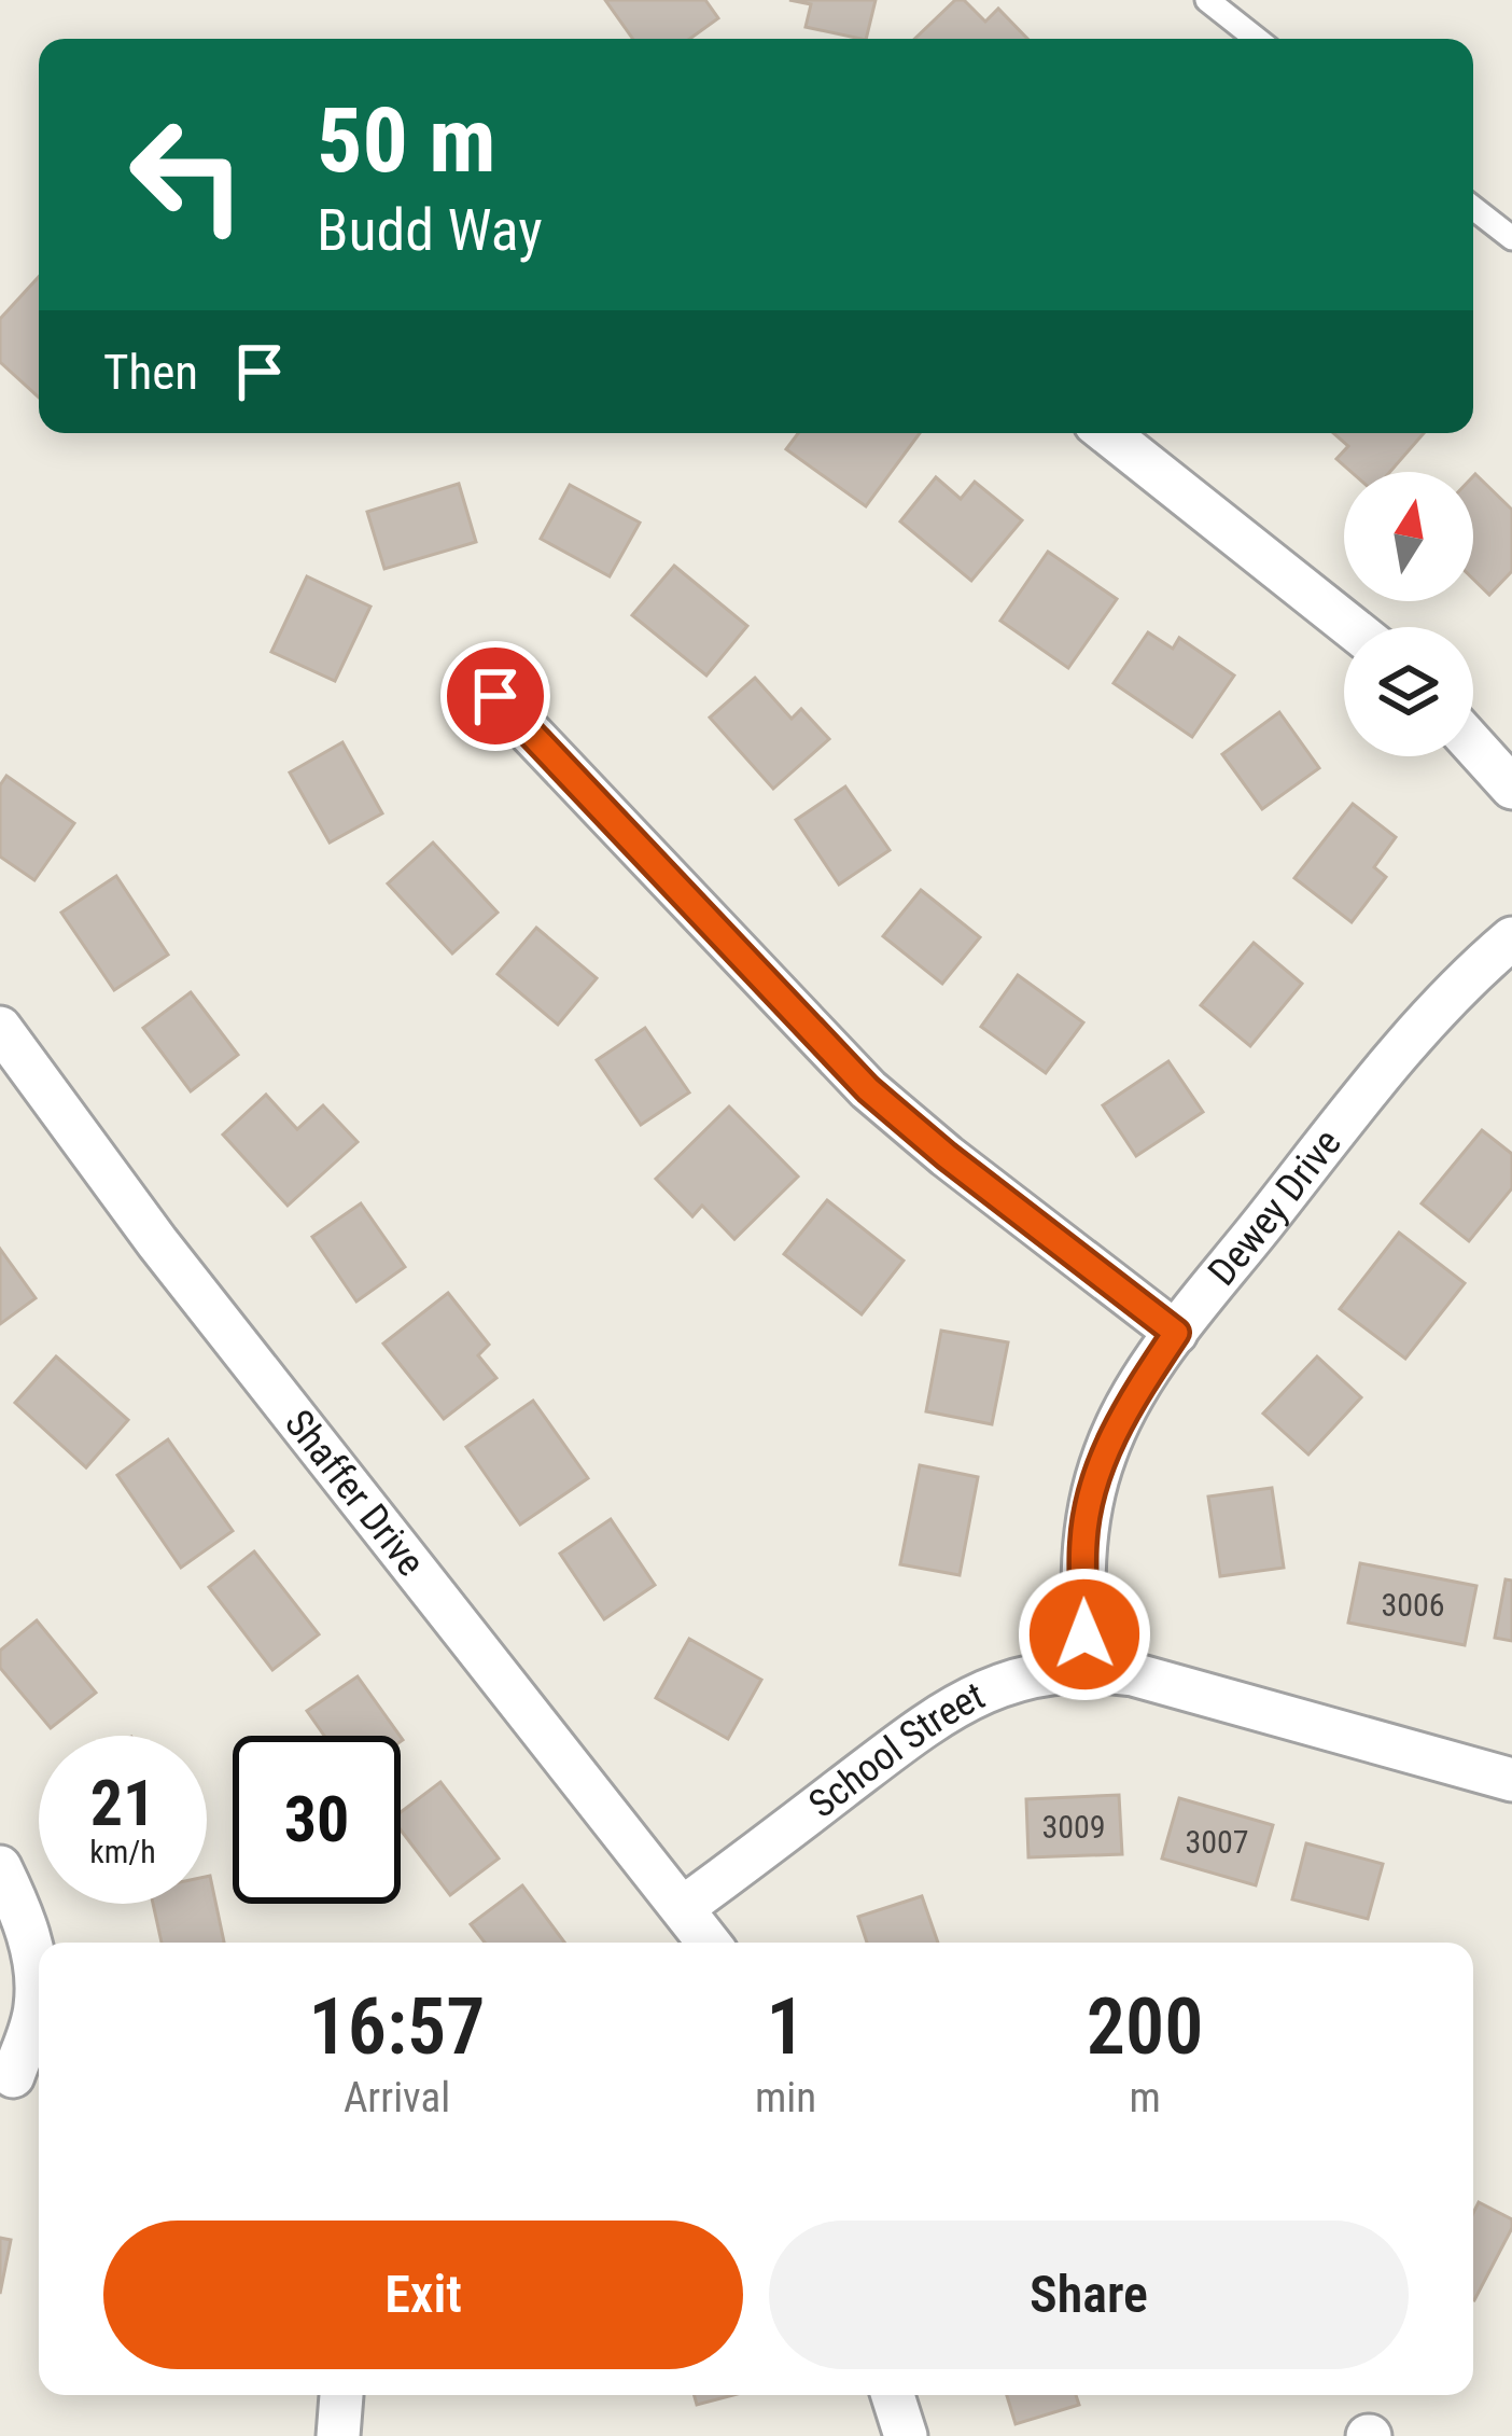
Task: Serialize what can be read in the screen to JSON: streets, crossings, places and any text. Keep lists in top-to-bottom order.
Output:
{
  "streets": {
    "street": ["Dewey Drive", "Shaffer Drive", "School Street"]
  },
  "crossings": [
    ["Dewey Drive", "School Street"],
    ["Shaffer Drive", "School Street"]
  ],
  "house_numbers": ["3006", "3009", "3007"],
  "north": "top",
  "page": {
    "turn": ["50 m", "Budd Way"],
    "then": "Then",
    "speed": "21 km/h",
    "limit": "30",
    "eta": [
      "16:57",
      "Arrival",
      "1",
      "min",
      "200",
      "m"
    ],
    "buttons": ["Exit", "Share"]
  }
}
